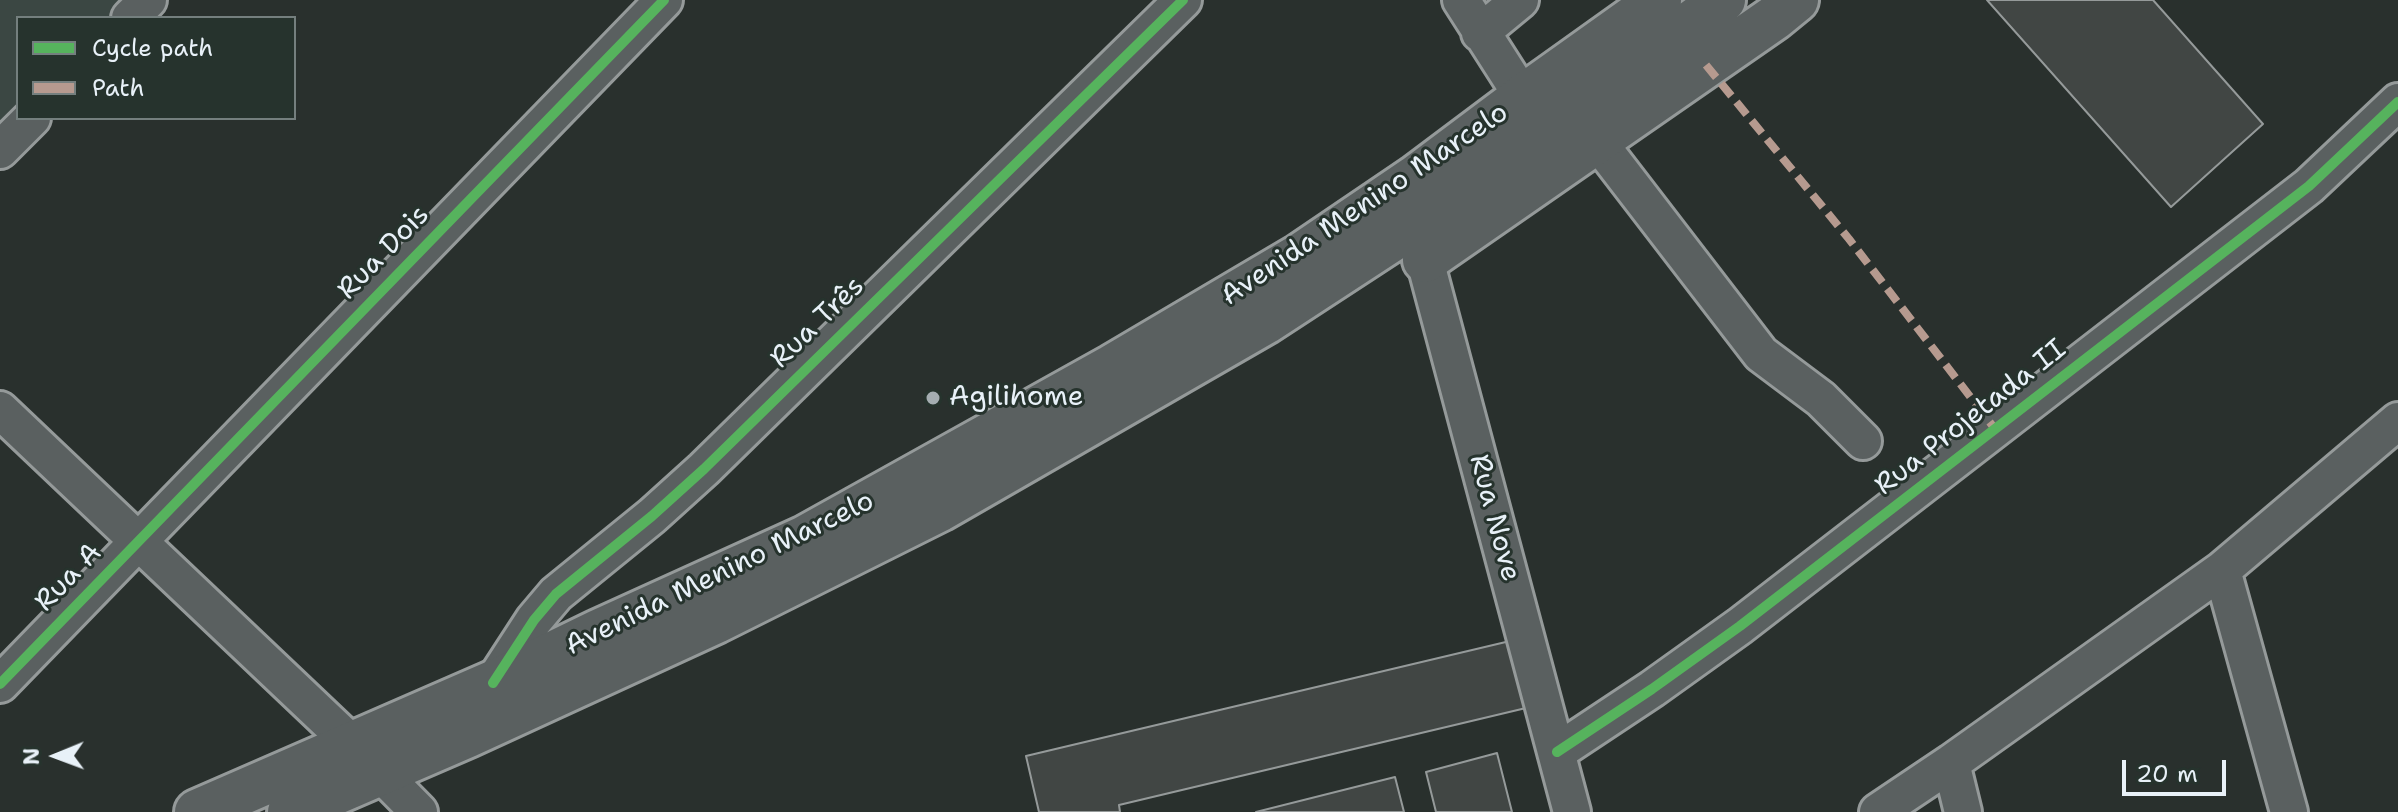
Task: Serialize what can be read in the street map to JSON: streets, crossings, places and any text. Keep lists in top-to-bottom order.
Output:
{
  "streets": {
    "main road": ["Avenida Menino Marcelo"],
    "street": [
      "Rua Dois",
      "Rua Três",
      "Rua Projetada II",
      "Rua Nove",
      "Rua A"
    ]
  },
  "crossings": [
    ["Avenida Menino Marcelo", "Rua Três"],
    ["Avenida Menino Marcelo", "Rua Nove"],
    ["Rua Dois", "Rua A"],
    ["Rua Projetada II", "Rua Nove"]
  ],
  "places": ["Agilihome"],
  "legend": ["Cycle path", "Path"],
  "scale_bar": "20 m",
  "north": "left"
}
